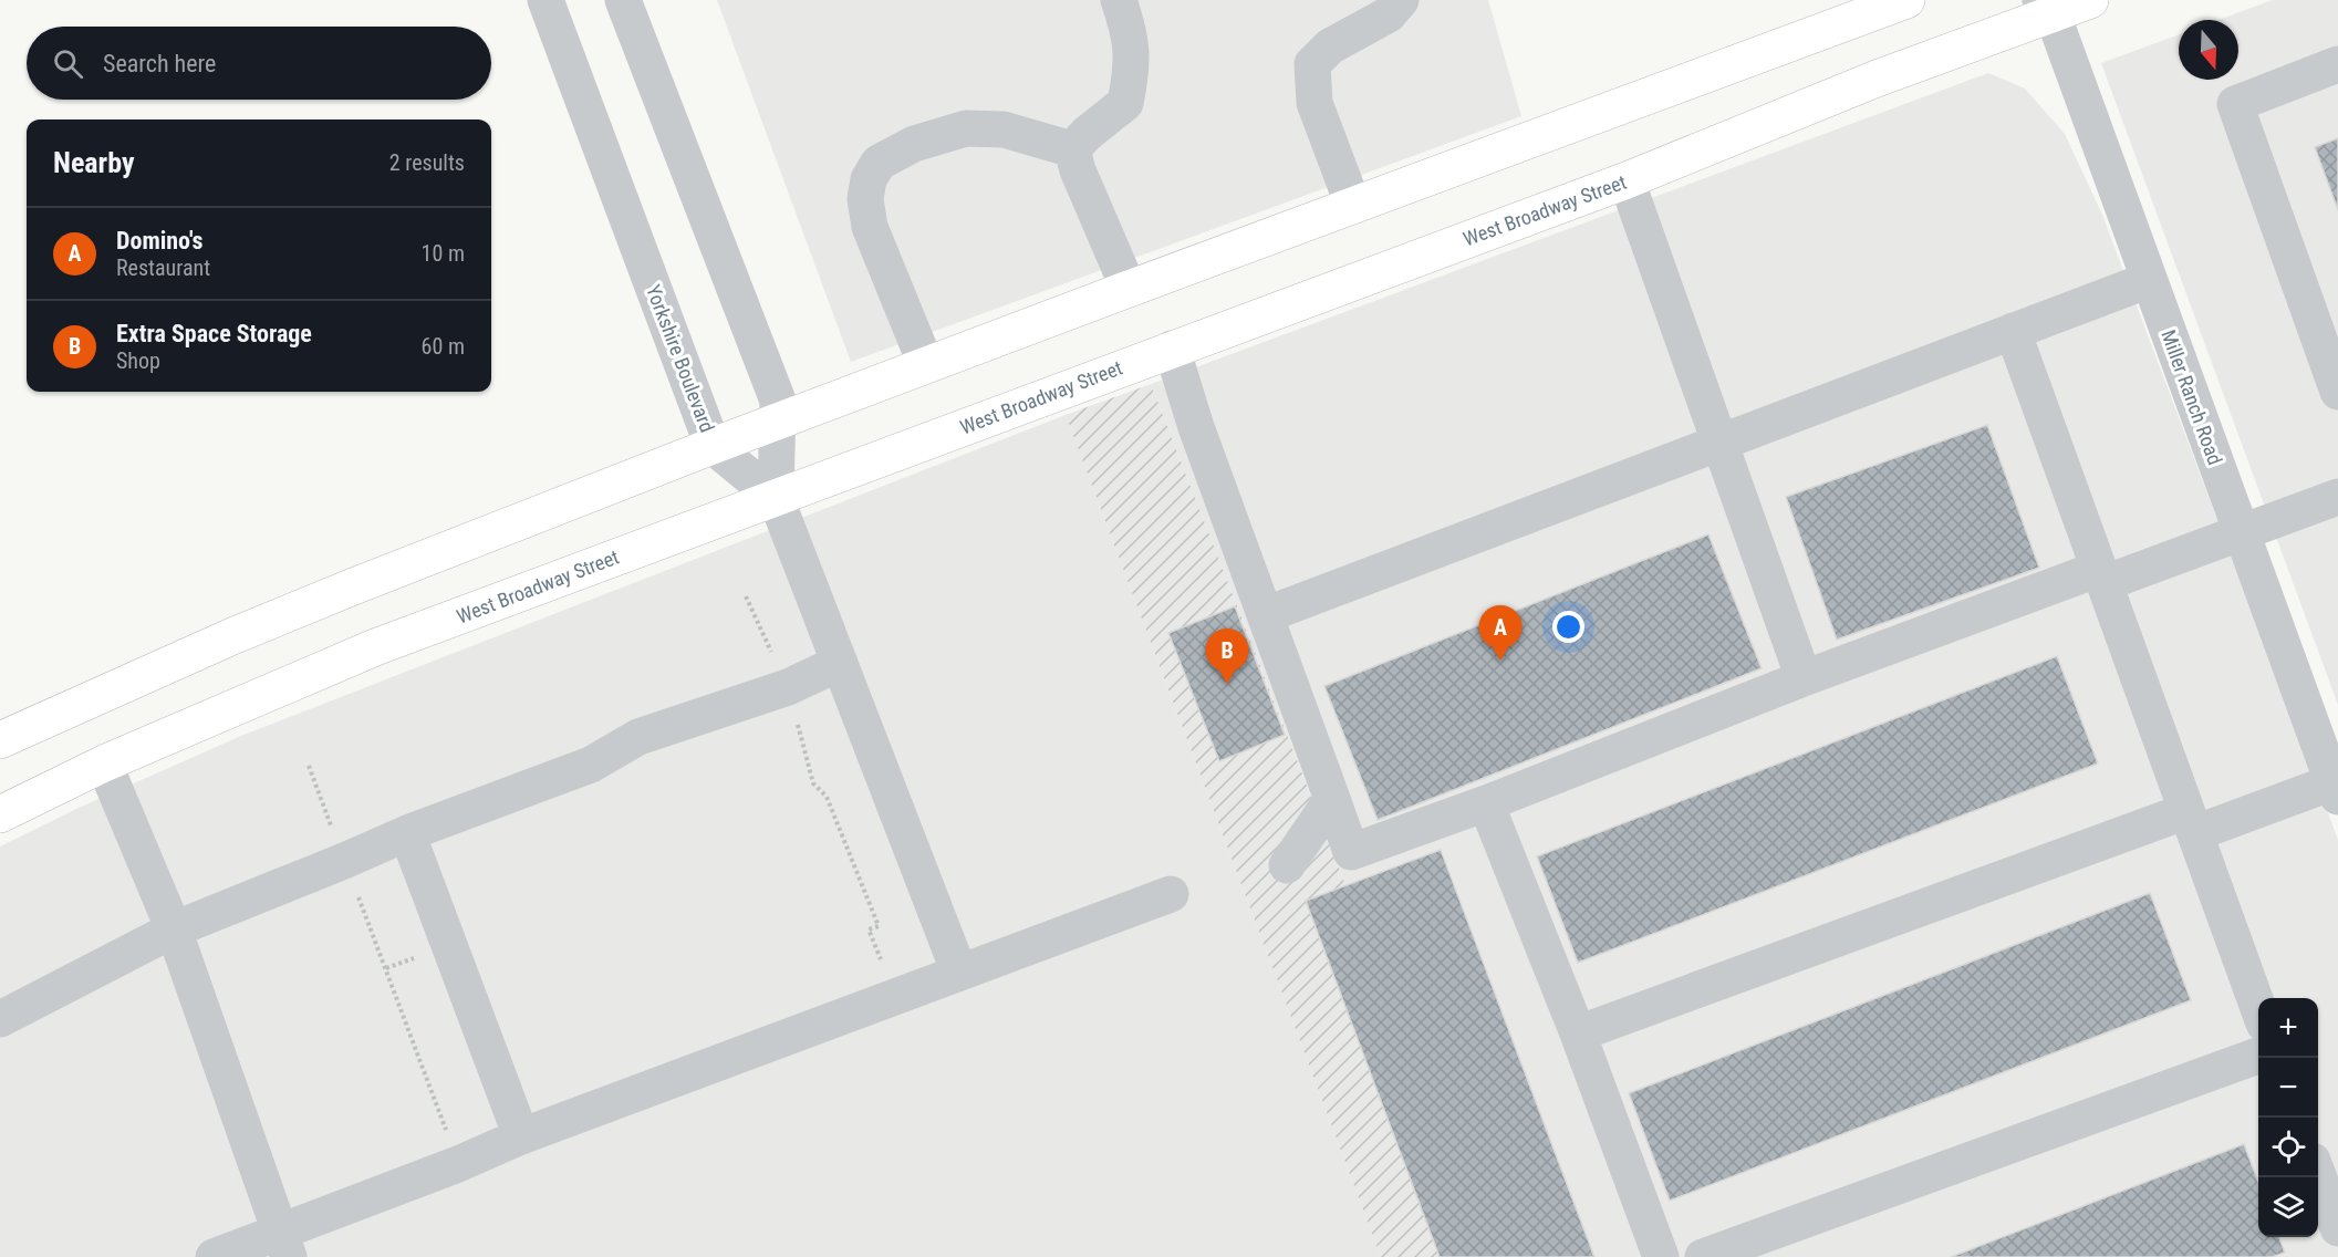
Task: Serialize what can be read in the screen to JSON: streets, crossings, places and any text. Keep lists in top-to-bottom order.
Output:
{
  "streets": {
    "main road": ["West Broadway Street"],
    "street": ["Yorkshire Boulevard", "Miller Ranch Road"]
  },
  "crossings": [
    ["West Broadway Street", "Yorkshire Boulevard"],
    ["West Broadway Street", "Miller Ranch Road"]
  ],
  "north": "bottom",
  "page": {
    "search": "Search here",
    "heading": ["Nearby", "2 results"],
    "list": [
      {
        "mark": "A",
        "name": "Domino's",
        "note": "Restaurant",
        "value": "10 m"
      },
      {
        "mark": "B",
        "name": "Extra Space Storage",
        "note": "Shop",
        "value": "60 m"
      }
    ],
    "pins": ["A", "B"],
    "map_buttons": ["+", "−"]
  }
}
